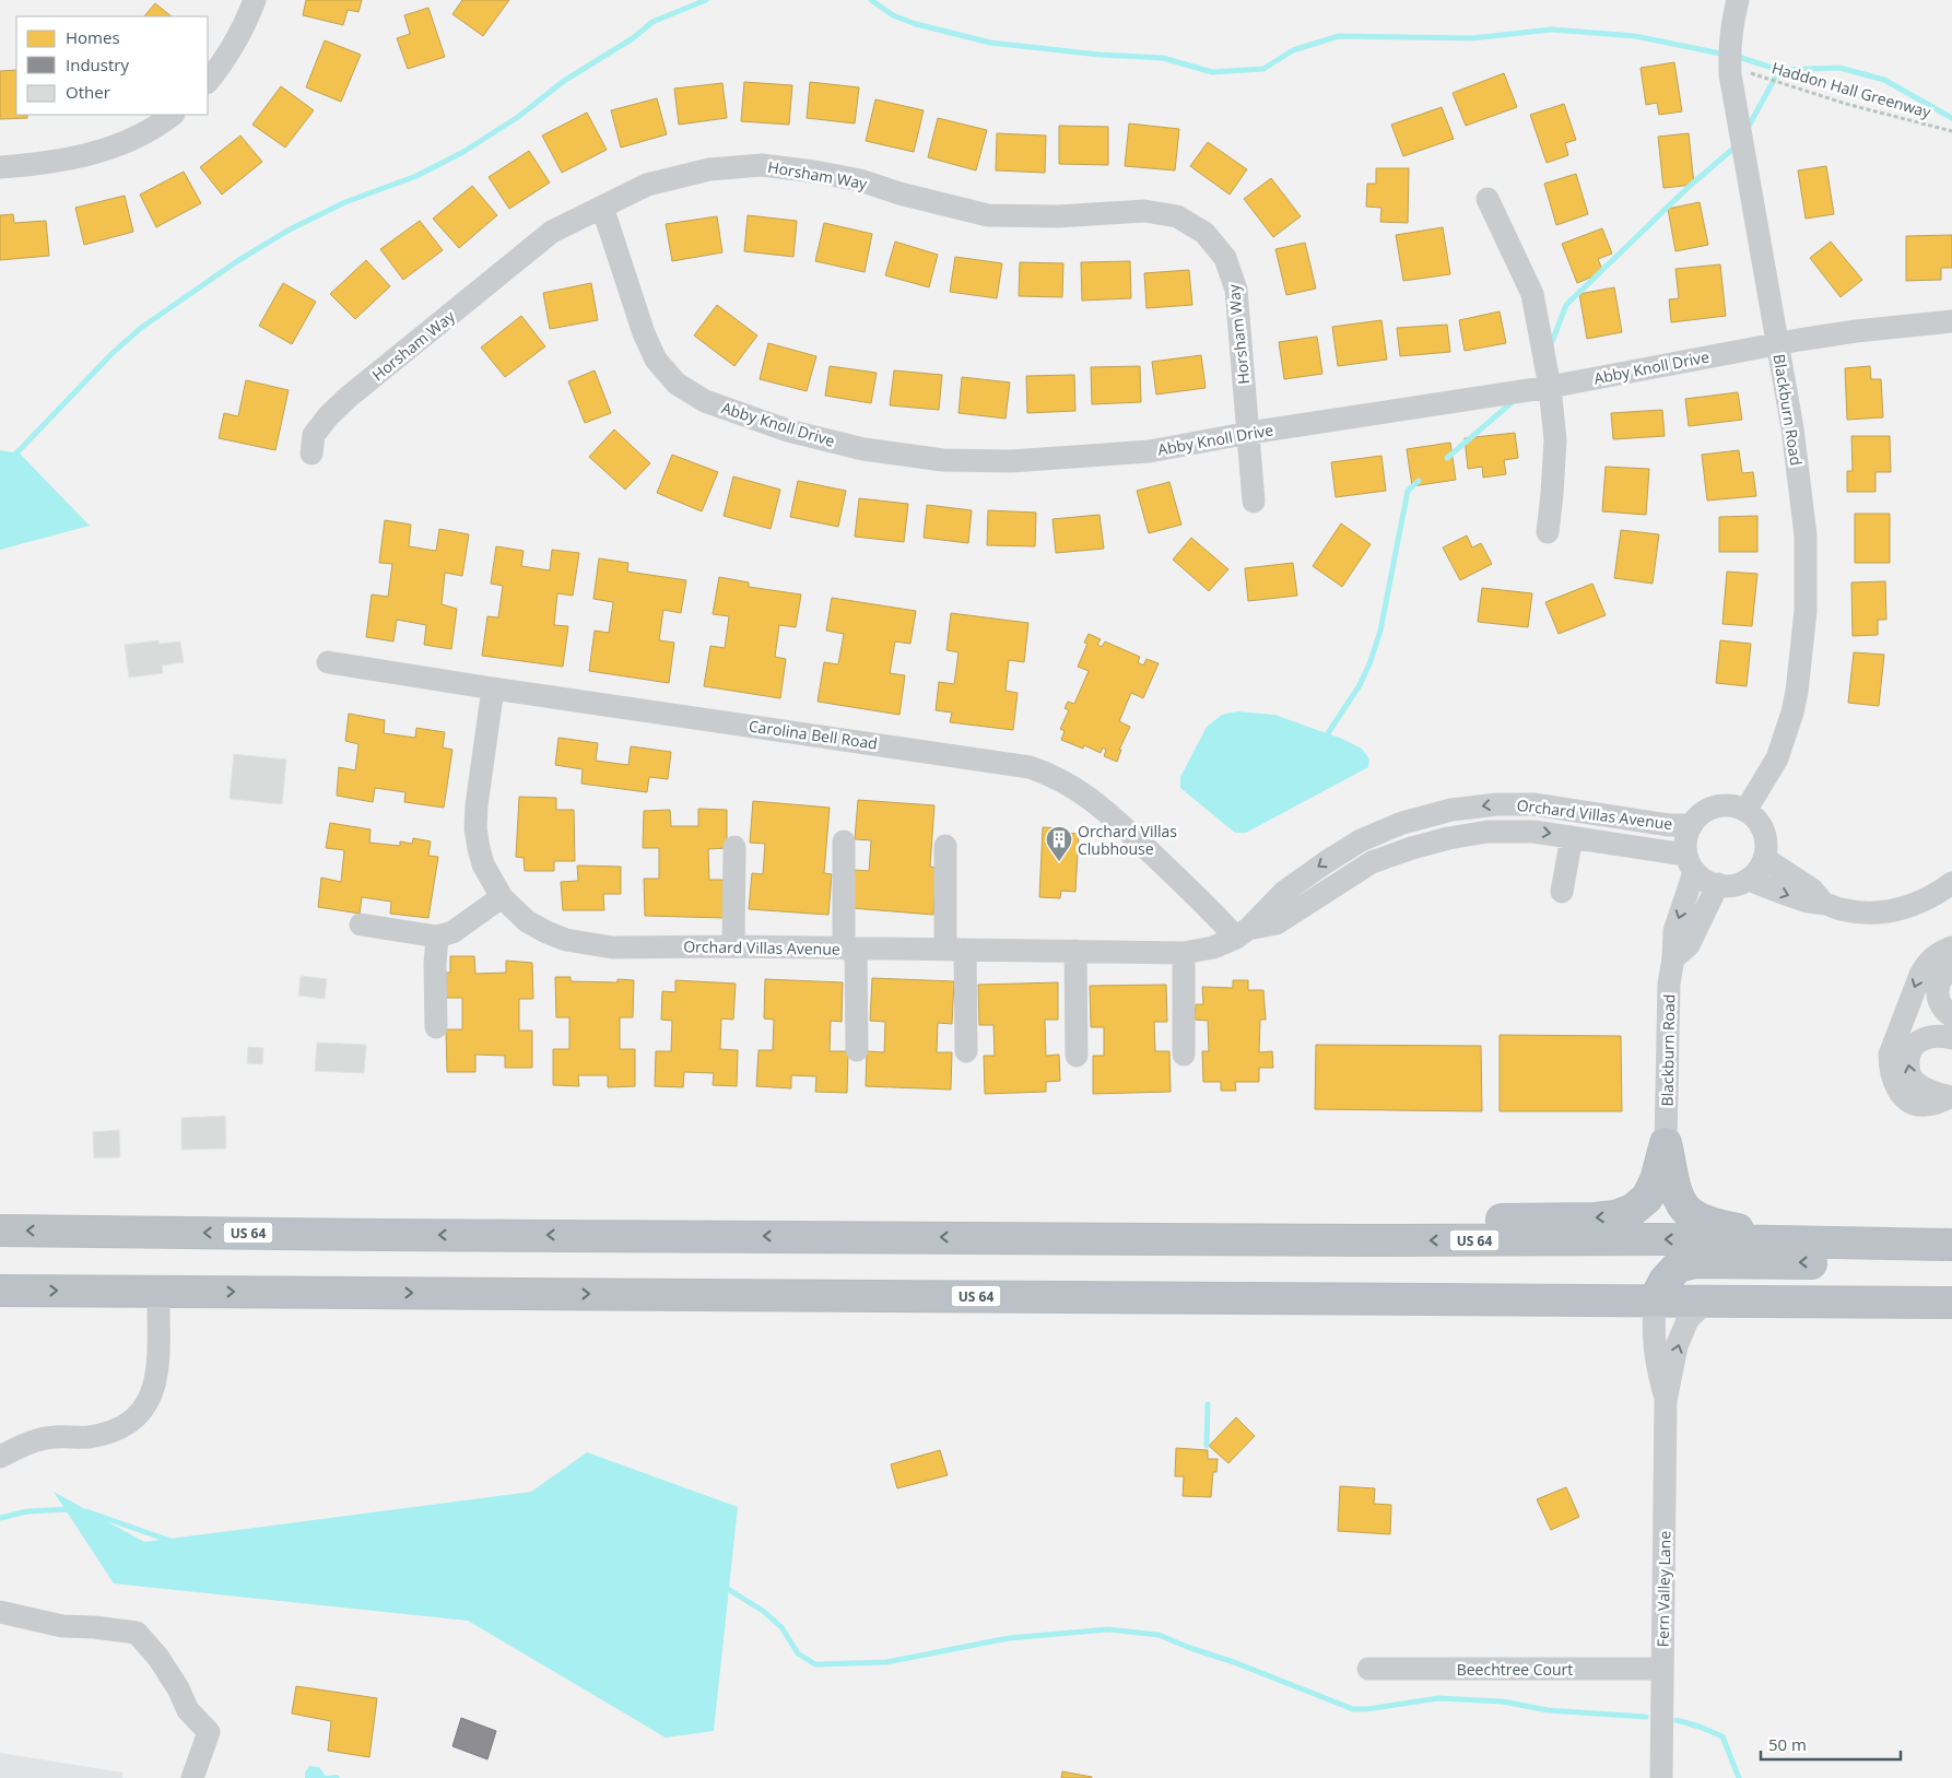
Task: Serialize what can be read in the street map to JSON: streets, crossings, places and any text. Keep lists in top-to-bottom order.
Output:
{
  "streets": {
    "highway": ["US 64"],
    "street": [
      "Horsham Way",
      "Abby Knoll Drive",
      "Blackburn Road",
      "Carolina Bell Road",
      "Orchard Villas Avenue",
      "Fern Valley Lane",
      "Beechtree Court"
    ],
    "path": ["Haddon Hall Greenway"]
  },
  "crossings": [
    ["Horsham Way", "Abby Knoll Drive"],
    ["Abby Knoll Drive", "Blackburn Road"],
    ["Blackburn Road", "Orchard Villas Avenue"],
    ["Carolina Bell Road", "Orchard Villas Avenue"],
    ["US 64", "Fern Valley Lane"],
    ["Fern Valley Lane", "Beechtree Court"]
  ],
  "places": {
    "building": ["Orchard Villas Clubhouse"]
  },
  "legend": ["Homes", "Industry", "Other"],
  "scale_bar": "50 m"
}
